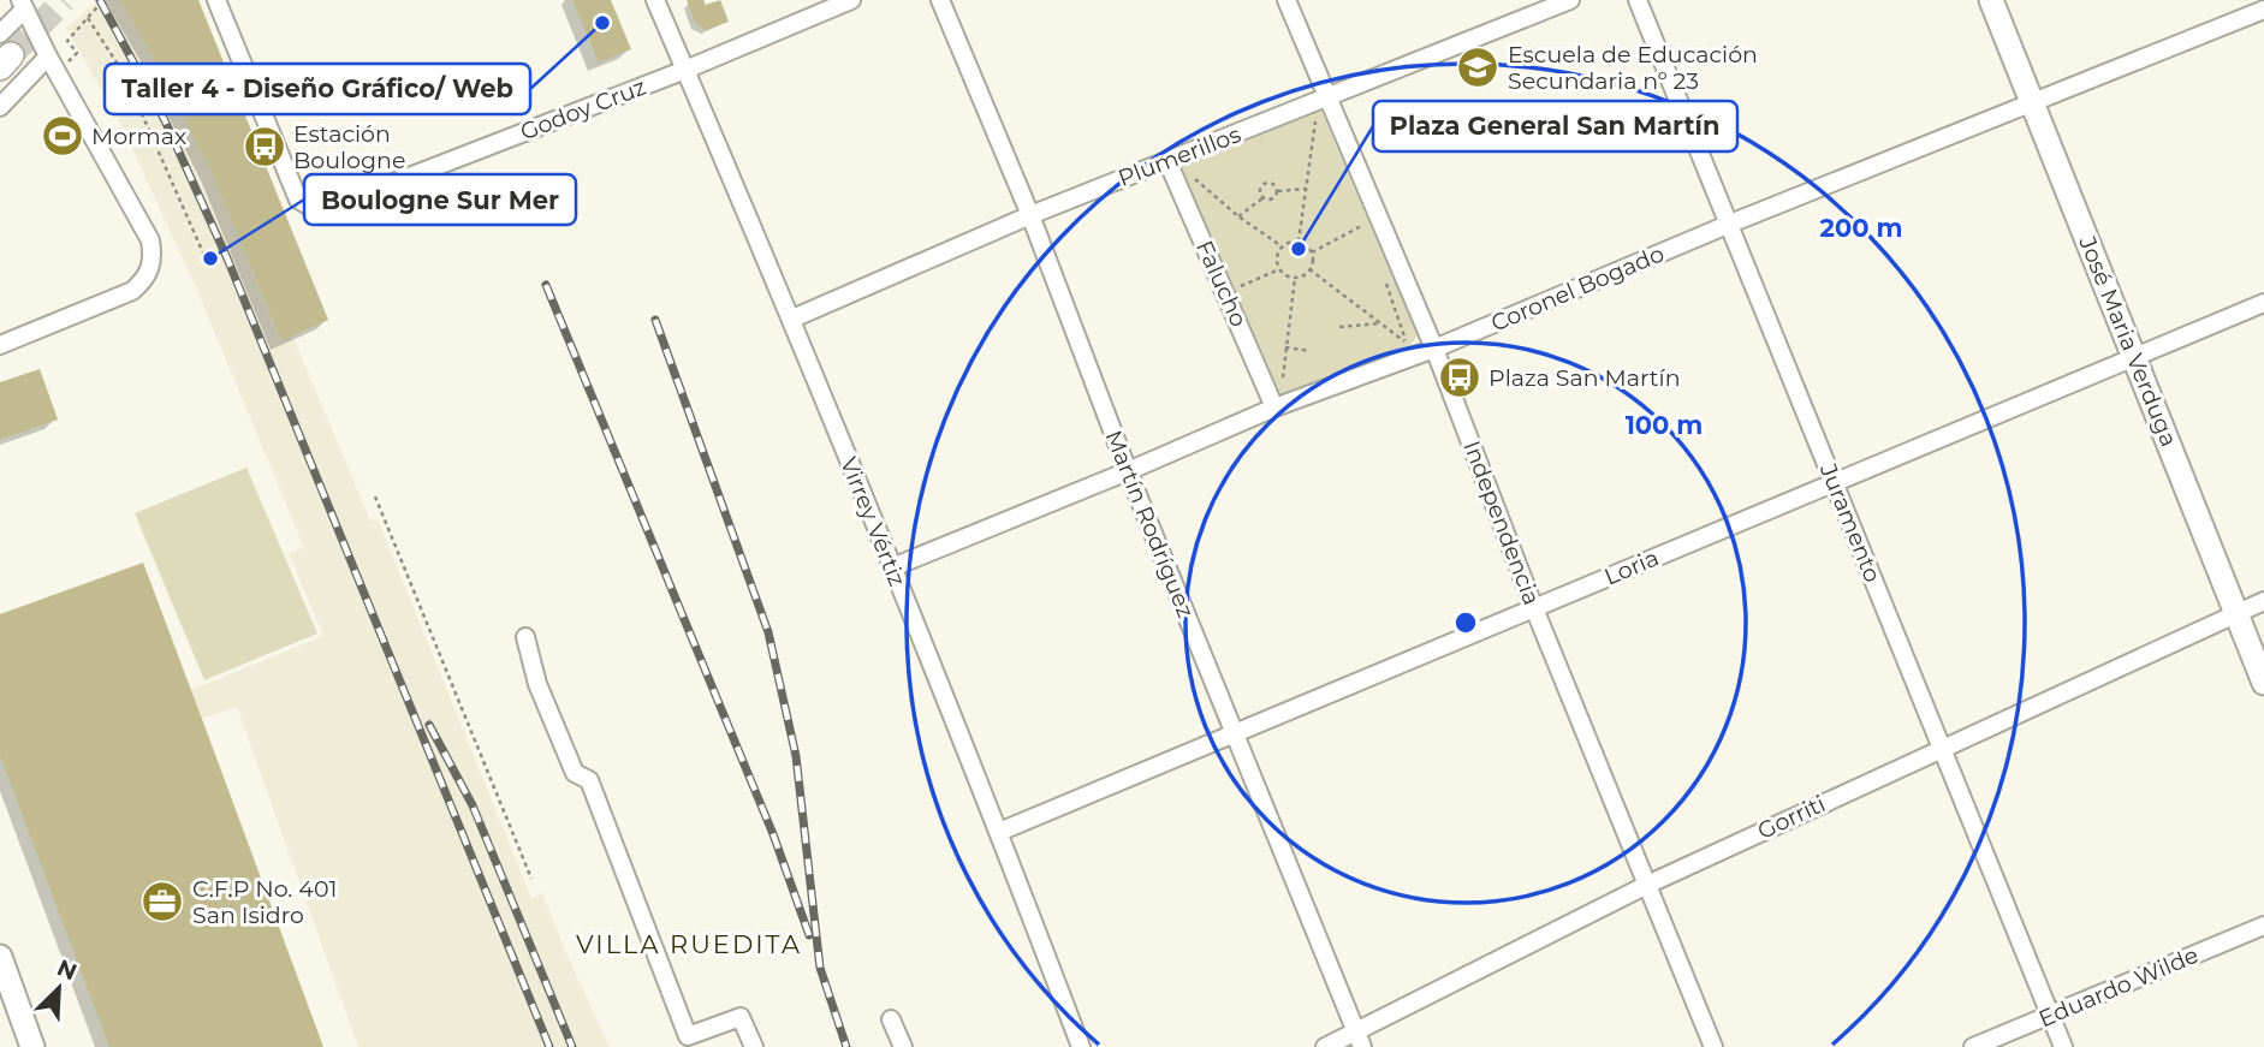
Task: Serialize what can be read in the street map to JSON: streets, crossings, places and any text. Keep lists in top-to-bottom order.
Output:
{
  "streets": {
    "street": [
      "Godoy Cruz",
      "Plumerillos",
      "Falucho",
      "Coronel Bogado",
      "José Maria Verduga",
      "Virrey Vértiz",
      "Independencia",
      "Juramento",
      "Martín Rodríguez",
      "Loria",
      "Gorriti",
      "Eduardo Wilde"
    ]
  },
  "crossings": [
    ["Godoy Cruz", "Virrey Vértiz"],
    ["Plumerillos", "Falucho"],
    ["Plumerillos", "Virrey Vértiz"],
    ["Plumerillos", "Independencia"],
    ["Plumerillos", "Martín Rodríguez"],
    ["Falucho", "Coronel Bogado"],
    ["Coronel Bogado", "José Maria Verduga"],
    ["Coronel Bogado", "Virrey Vértiz"],
    ["Coronel Bogado", "Independencia"],
    ["Coronel Bogado", "Juramento"],
    ["Coronel Bogado", "Martín Rodríguez"],
    ["José Maria Verduga", "Loria"],
    ["José Maria Verduga", "Gorriti"],
    ["Virrey Vértiz", "Loria"],
    ["Independencia", "Loria"],
    ["Independencia", "Gorriti"],
    ["Juramento", "Loria"],
    ["Juramento", "Gorriti"],
    ["Juramento", "Eduardo Wilde"],
    ["Martín Rodríguez", "Loria"],
    ["Martín Rodríguez", "Gorriti"]
  ],
  "districts": ["VILLA RUEDITA"],
  "places": {
    "other": ["Taller 4 - Diseño Gráfico/ Web", "Plaza General San Martín", "Boulogne Sur Mer"],
    "school or university": ["Escuela de Educación Secundaria nº 23"],
    "sports": ["Mormax"],
    "bus stop": ["Estación Boulogne", "Plaza San Martín"],
    "office": ["C.F.P No. 401 San Isidro"]
  },
  "north": "top right",
  "rings": ["200 m", "100 m"]
}
